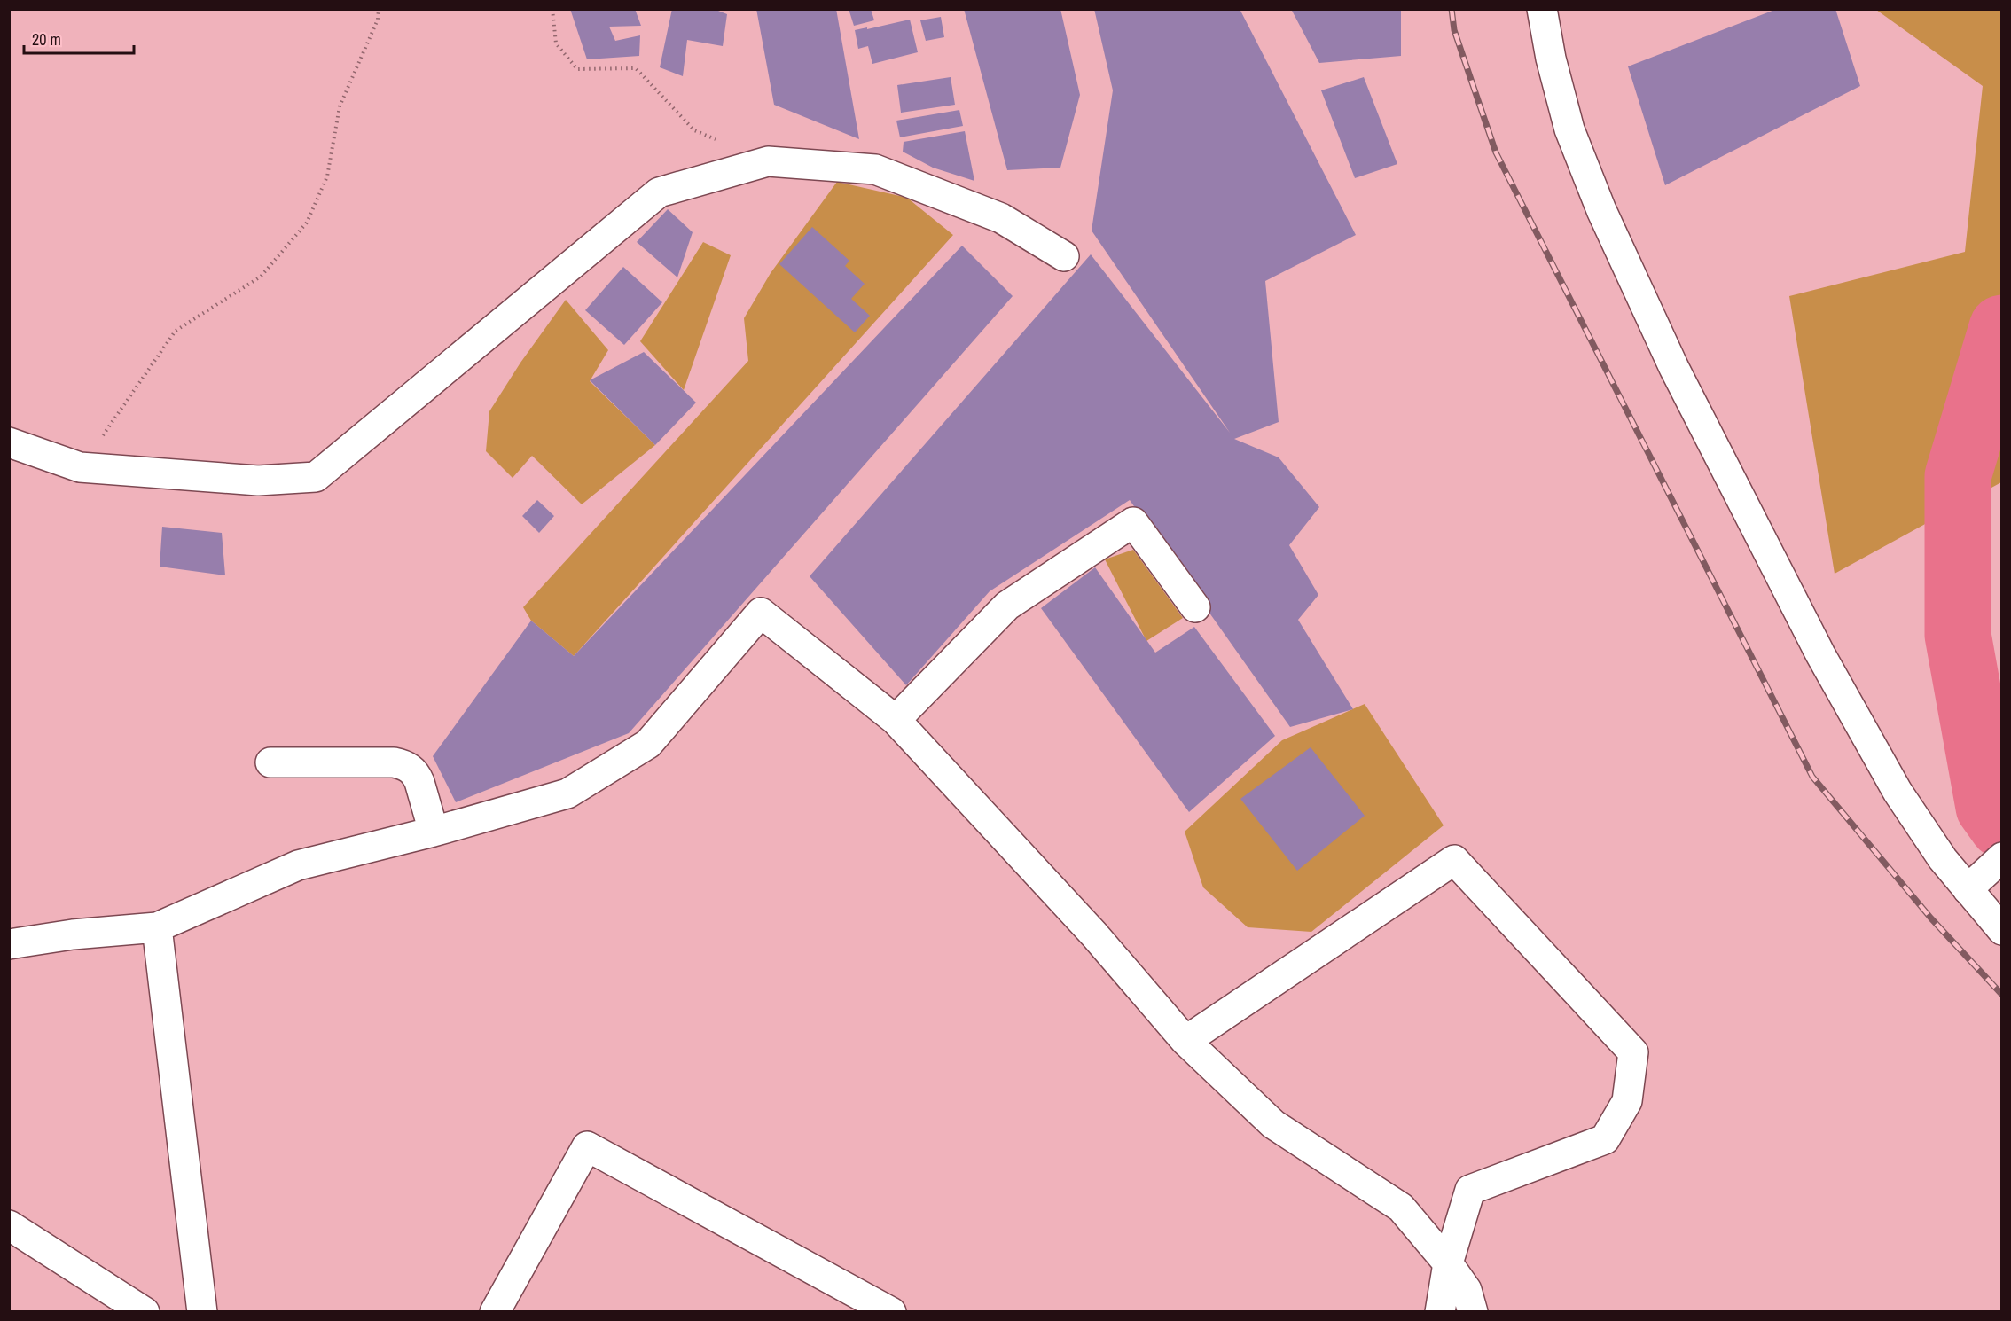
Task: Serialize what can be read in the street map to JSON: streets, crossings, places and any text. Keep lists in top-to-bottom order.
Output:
{
  "scale_bar": "20 m"
}
